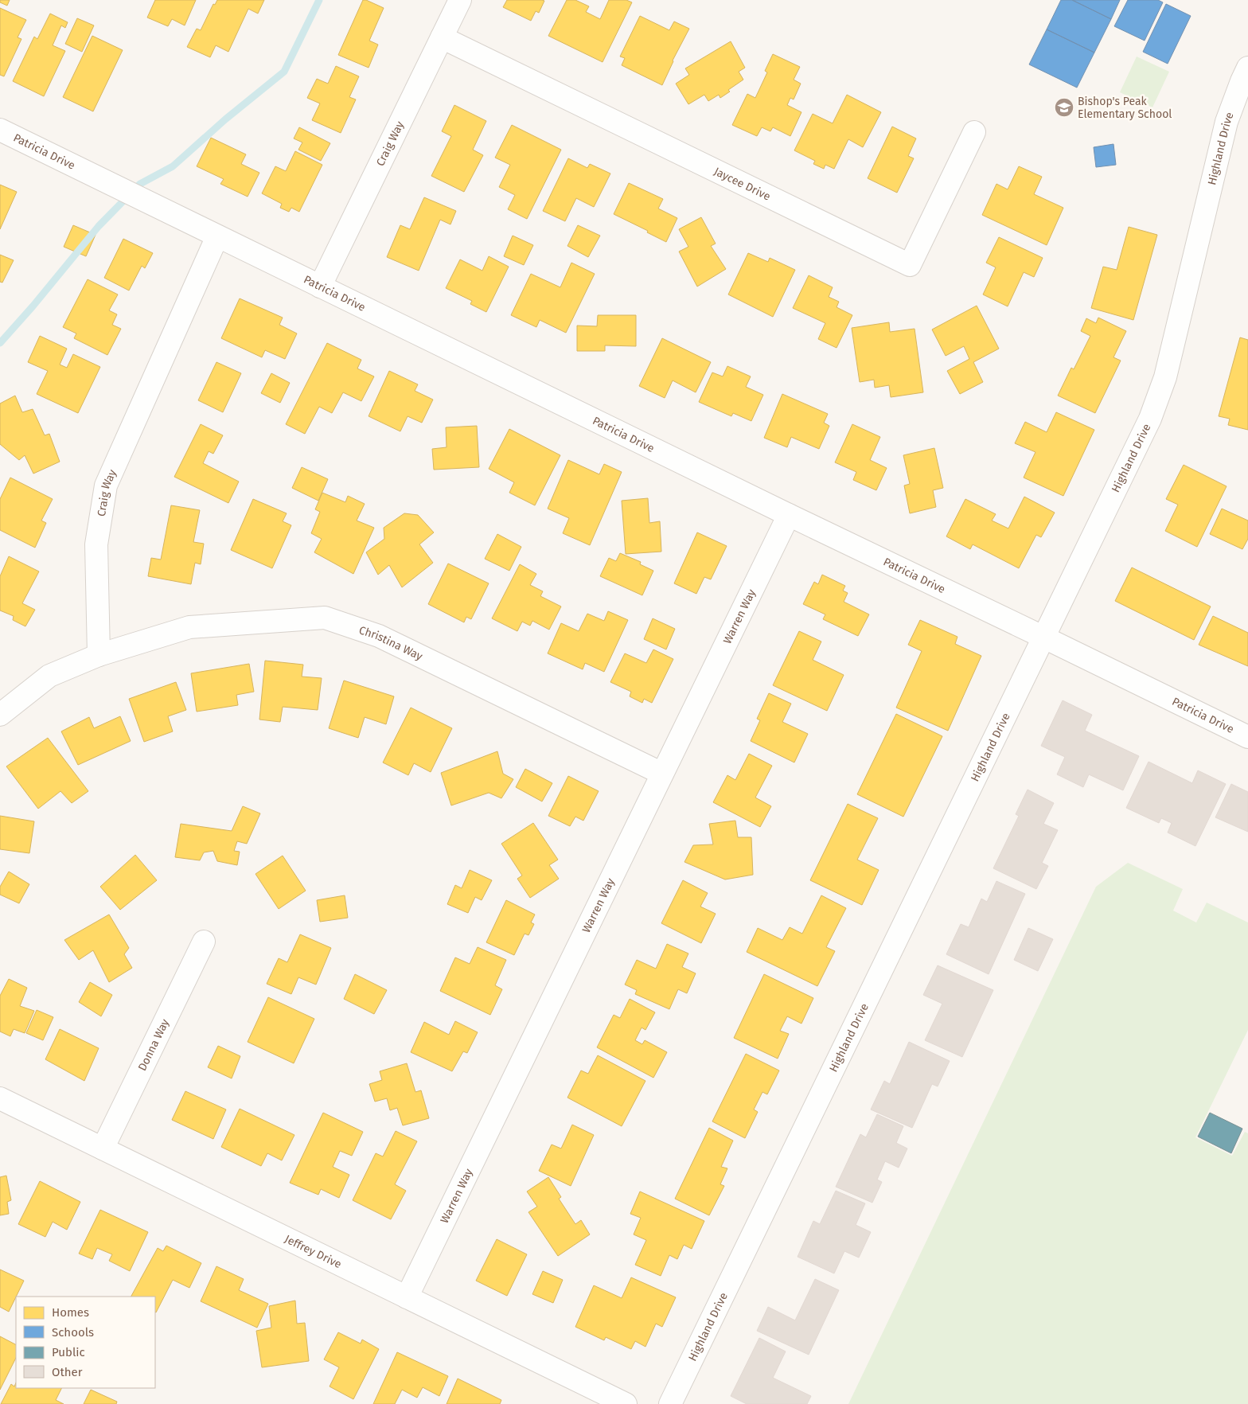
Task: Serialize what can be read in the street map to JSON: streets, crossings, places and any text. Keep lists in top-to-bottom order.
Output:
{
  "streets": {
    "street": [
      "Craig Way",
      "Highland Drive",
      "Patricia Drive",
      "Jaycee Drive",
      "Warren Way",
      "Christina Way",
      "Donna Way",
      "Jeffrey Drive"
    ]
  },
  "crossings": [
    ["Craig Way", "Patricia Drive"],
    ["Craig Way", "Jaycee Drive"],
    ["Craig Way", "Christina Way"],
    ["Highland Drive", "Patricia Drive"],
    ["Patricia Drive", "Warren Way"],
    ["Warren Way", "Christina Way"],
    ["Warren Way", "Jeffrey Drive"],
    ["Donna Way", "Jeffrey Drive"]
  ],
  "places": {
    "school or university": ["Bishop's Peak Elementary School"]
  },
  "legend": [
    "Homes",
    "Schools",
    "Public",
    "Other"
  ]
}
